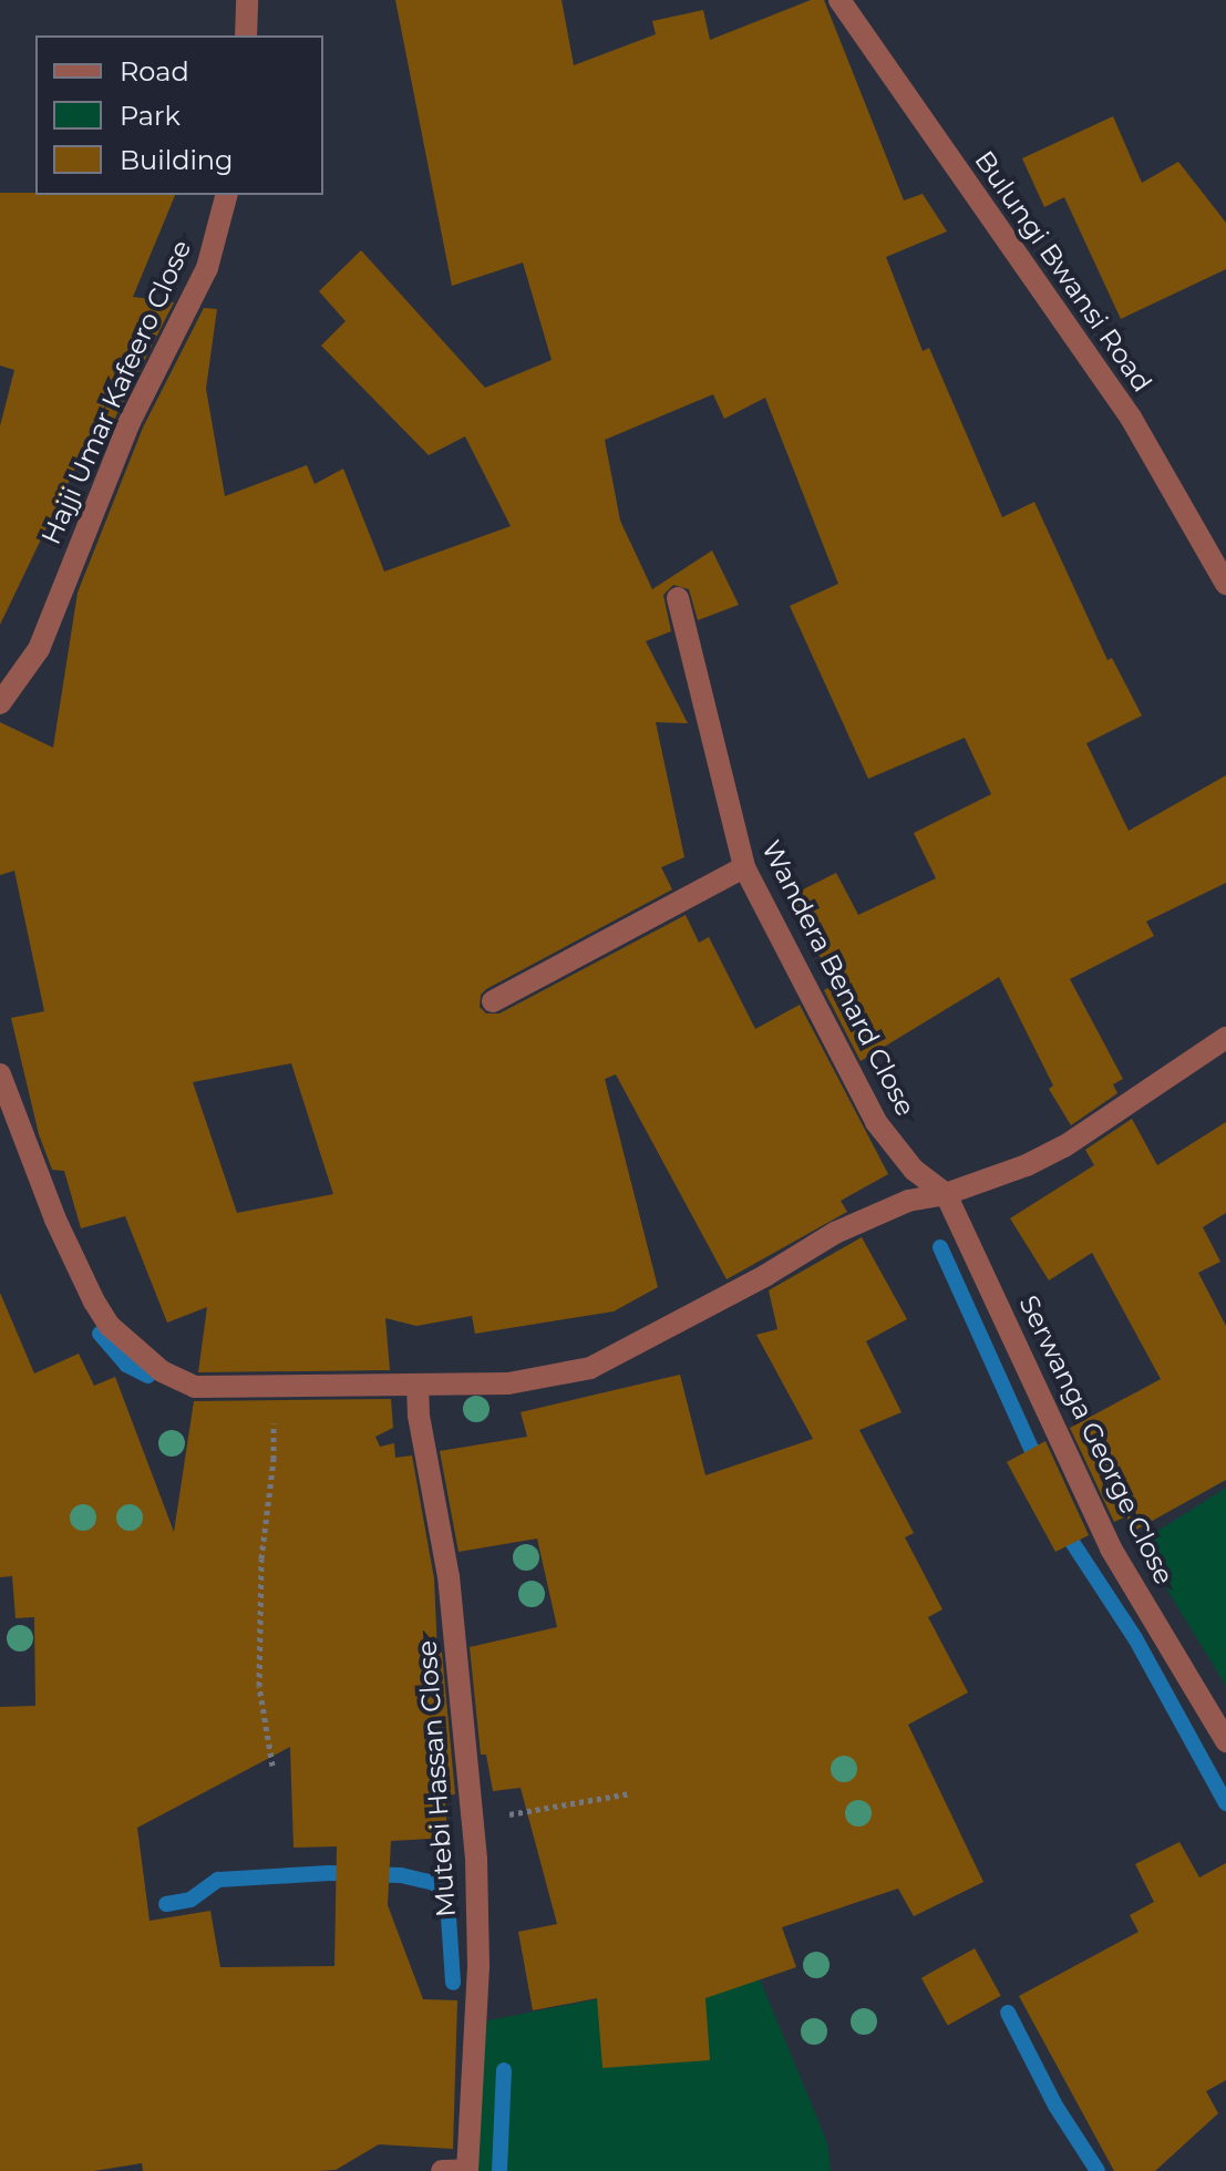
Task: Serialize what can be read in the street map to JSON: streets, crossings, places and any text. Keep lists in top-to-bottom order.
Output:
{
  "streets": {
    "street": [
      "Bulungi Bwansi Road",
      "Hajji Umar Kafeero Close",
      "Wandera Benard Close",
      "Serwanga George Close",
      "Mutebi Hassan Close"
    ]
  },
  "crossings": [
    ["Wandera Benard Close", "Serwanga George Close"]
  ],
  "legend": ["Road", "Park", "Building"]
}
